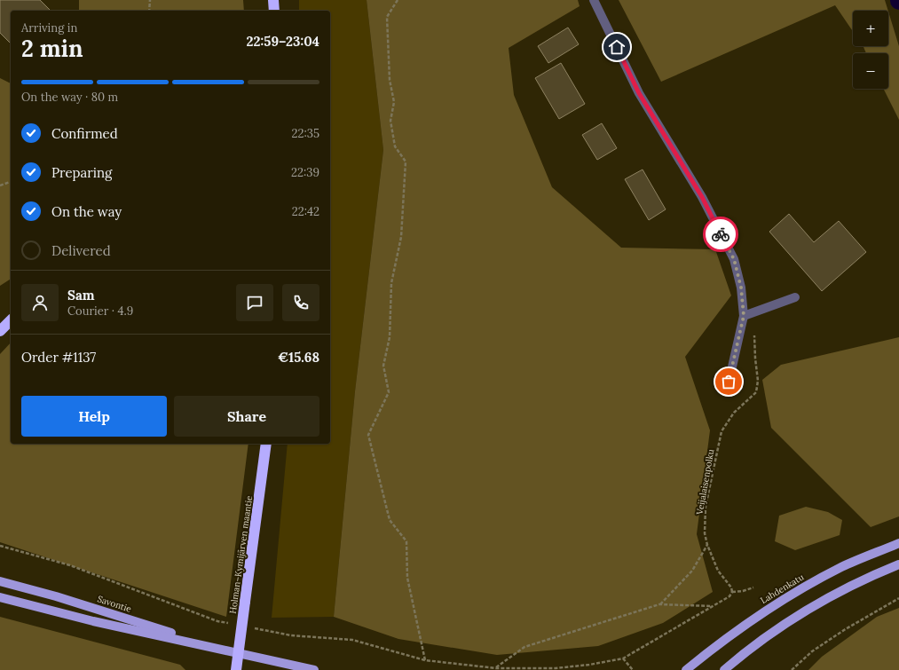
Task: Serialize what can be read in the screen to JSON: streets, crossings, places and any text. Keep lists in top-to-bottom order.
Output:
{
  "streets": {
    "highway": ["Holman–Kymijärven maantie"],
    "main road": ["Lahdenkatu", "Savontie"],
    "path": ["Veijalaisenpolku"]
  },
  "page": {
    "map_buttons": ["+", "−"],
    "heading": ["2 min", "Arriving in", "22:59–23:04"],
    "panel": [
      "Sam",
      "Courier · 4.9",
      "Order #1137",
      "€15.68"
    ],
    "bar": "On the way · 80 m",
    "list": [
      ["Confirmed", "22:35"],
      ["Preparing", "22:39"],
      ["On the way", "22:42"],
      "Delivered"
    ],
    "buttons": ["Help", "Share"]
  }
}
